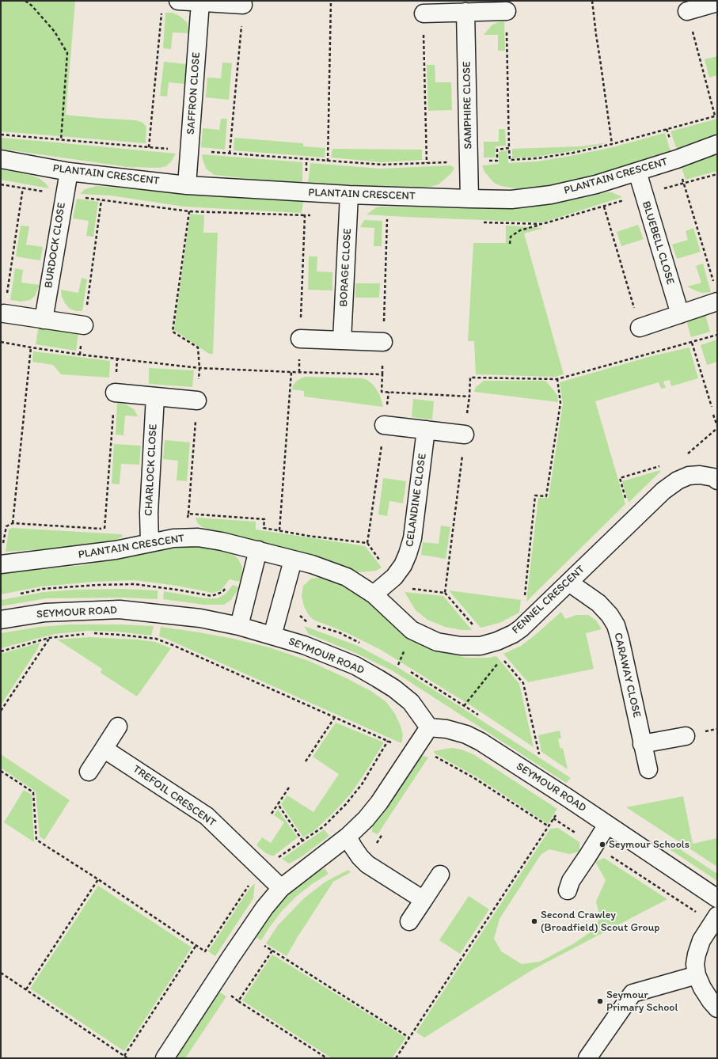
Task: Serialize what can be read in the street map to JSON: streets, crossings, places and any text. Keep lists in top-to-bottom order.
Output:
{
  "streets": {
    "street": [
      "SAFFRON CLOSE",
      "SAMPHIRE CLOSE",
      "PLANTAIN CRESCENT",
      "BLUEBELL CLOSE",
      "BURDOCK CLOSE",
      "BORAGE CLOSE",
      "CHARLOCK CLOSE",
      "CELANDINE CLOSE",
      "FENNEL CRESCENT",
      "SEYMOUR ROAD",
      "CARAWAY CLOSE",
      "TREFOIL CRESCENT"
    ]
  },
  "crossings": [
    ["SAFFRON CLOSE", "PLANTAIN CRESCENT"],
    ["SAMPHIRE CLOSE", "PLANTAIN CRESCENT"],
    ["PLANTAIN CRESCENT", "BLUEBELL CLOSE"],
    ["PLANTAIN CRESCENT", "BURDOCK CLOSE"],
    ["PLANTAIN CRESCENT", "BORAGE CLOSE"],
    ["PLANTAIN CRESCENT", "CHARLOCK CLOSE"],
    ["PLANTAIN CRESCENT", "FENNEL CRESCENT"],
    ["CELANDINE CLOSE", "FENNEL CRESCENT"],
    ["FENNEL CRESCENT", "CARAWAY CLOSE"]
  ],
  "places": ["Seymour Schools", "Second Crawley (Broadfield) Scout Group", "Seymour Primary School"]
}
